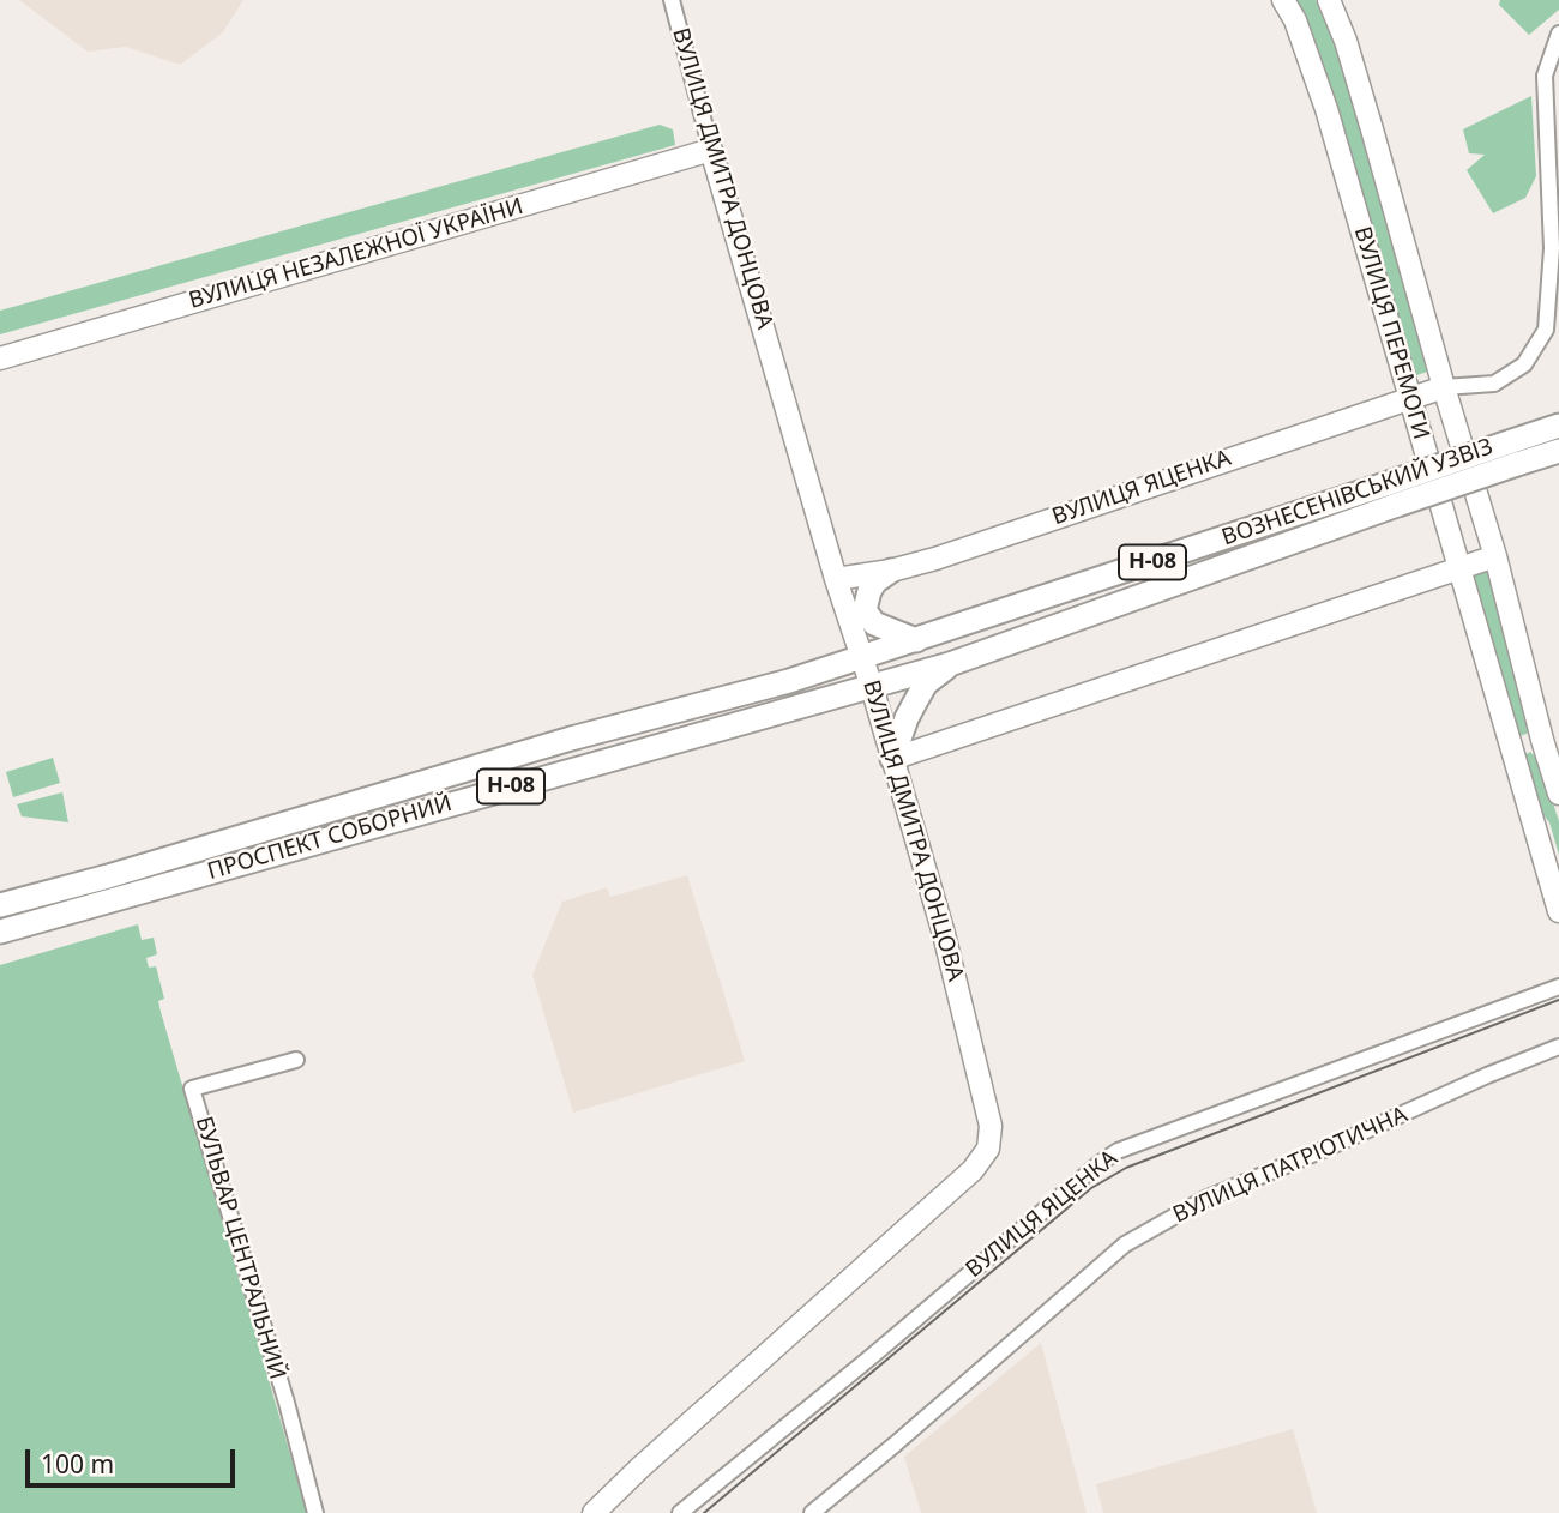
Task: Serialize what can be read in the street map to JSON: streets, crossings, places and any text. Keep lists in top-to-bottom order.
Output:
{
  "streets": {
    "main road": ["ВОЗНЕСЕНІВСЬКИЙ УЗВІЗ", "Н-08", "ПРОСПЕКТ СОБОРНИЙ"],
    "street": [
      "ВУЛИЦЯ ДМИТРА ДОНЦОВА",
      "ВУЛИЦЯ НЕЗАЛЕЖНОЇ УКРАЇНИ",
      "ВУЛИЦЯ ПЕРЕМОГИ",
      "ВУЛИЦЯ ЯЦЕНКА",
      "ВУЛИЦЯ ПАТРІОТИЧНА",
      "БУЛЬВАР ЦЕНТРАЛЬНИЙ"
    ]
  },
  "crossings": [
    ["ВУЛИЦЯ ДМИТРА ДОНЦОВА", "ВУЛИЦЯ НЕЗАЛЕЖНОЇ УКРАЇНИ"],
    ["ВУЛИЦЯ ДМИТРА ДОНЦОВА", "ВУЛИЦЯ ЯЦЕНКА"],
    ["ВУЛИЦЯ ДМИТРА ДОНЦОВА", "ПРОСПЕКТ СОБОРНИЙ"],
    ["ВУЛИЦЯ ПЕРЕМОГИ", "ВУЛИЦЯ ЯЦЕНКА"],
    ["ВОЗНЕСЕНІВСЬКИЙ УЗВІЗ", "ПРОСПЕКТ СОБОРНИЙ"]
  ],
  "scale_bar": "100 m"
}
